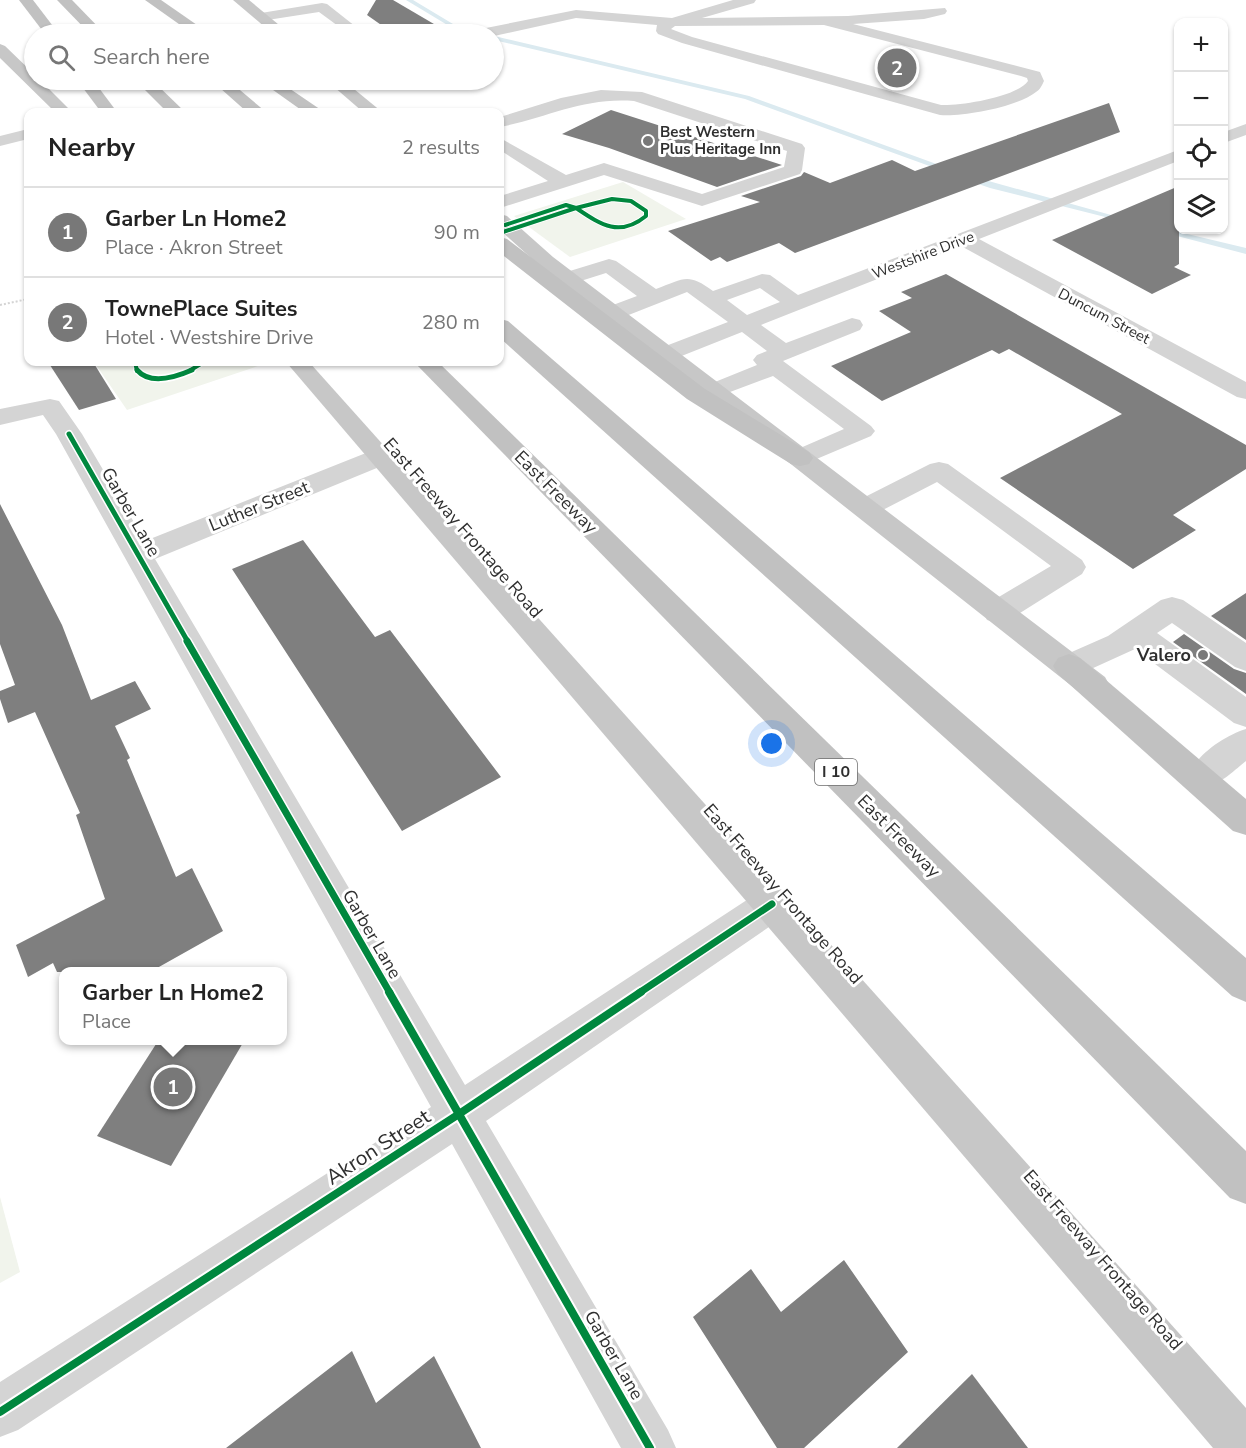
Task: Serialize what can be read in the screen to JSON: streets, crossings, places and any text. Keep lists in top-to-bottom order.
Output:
{
  "streets": {
    "highway": ["East Freeway", "I 10"],
    "main road": ["East Freeway Frontage Road"],
    "street": [
      "Westshire Drive",
      "Duncum Street",
      "Luther Street",
      "Garber Lane",
      "Akron Street"
    ]
  },
  "crossings": [
    ["Westshire Drive", "Duncum Street"],
    ["Luther Street", "Garber Lane"],
    ["Luther Street", "East Freeway Frontage Road"],
    ["Garber Lane", "Akron Street"],
    ["East Freeway Frontage Road", "Akron Street"]
  ],
  "places": ["Best Western Plus Heritage Inn", "Valero"],
  "page": {
    "map_buttons": ["+", "−"],
    "search": "Search here",
    "pins": ["2", "1"],
    "heading": ["Nearby", "2 results"],
    "list": [
      {
        "mark": "1",
        "name": "Garber Ln Home2",
        "note": "Place · Akron Street",
        "value": "90 m"
      },
      {
        "mark": "2",
        "name": "TownePlace Suites",
        "note": "Hotel · Westshire Drive",
        "value": "280 m"
      }
    ],
    "popup": ["Garber Ln Home2", "Place"]
  }
}
